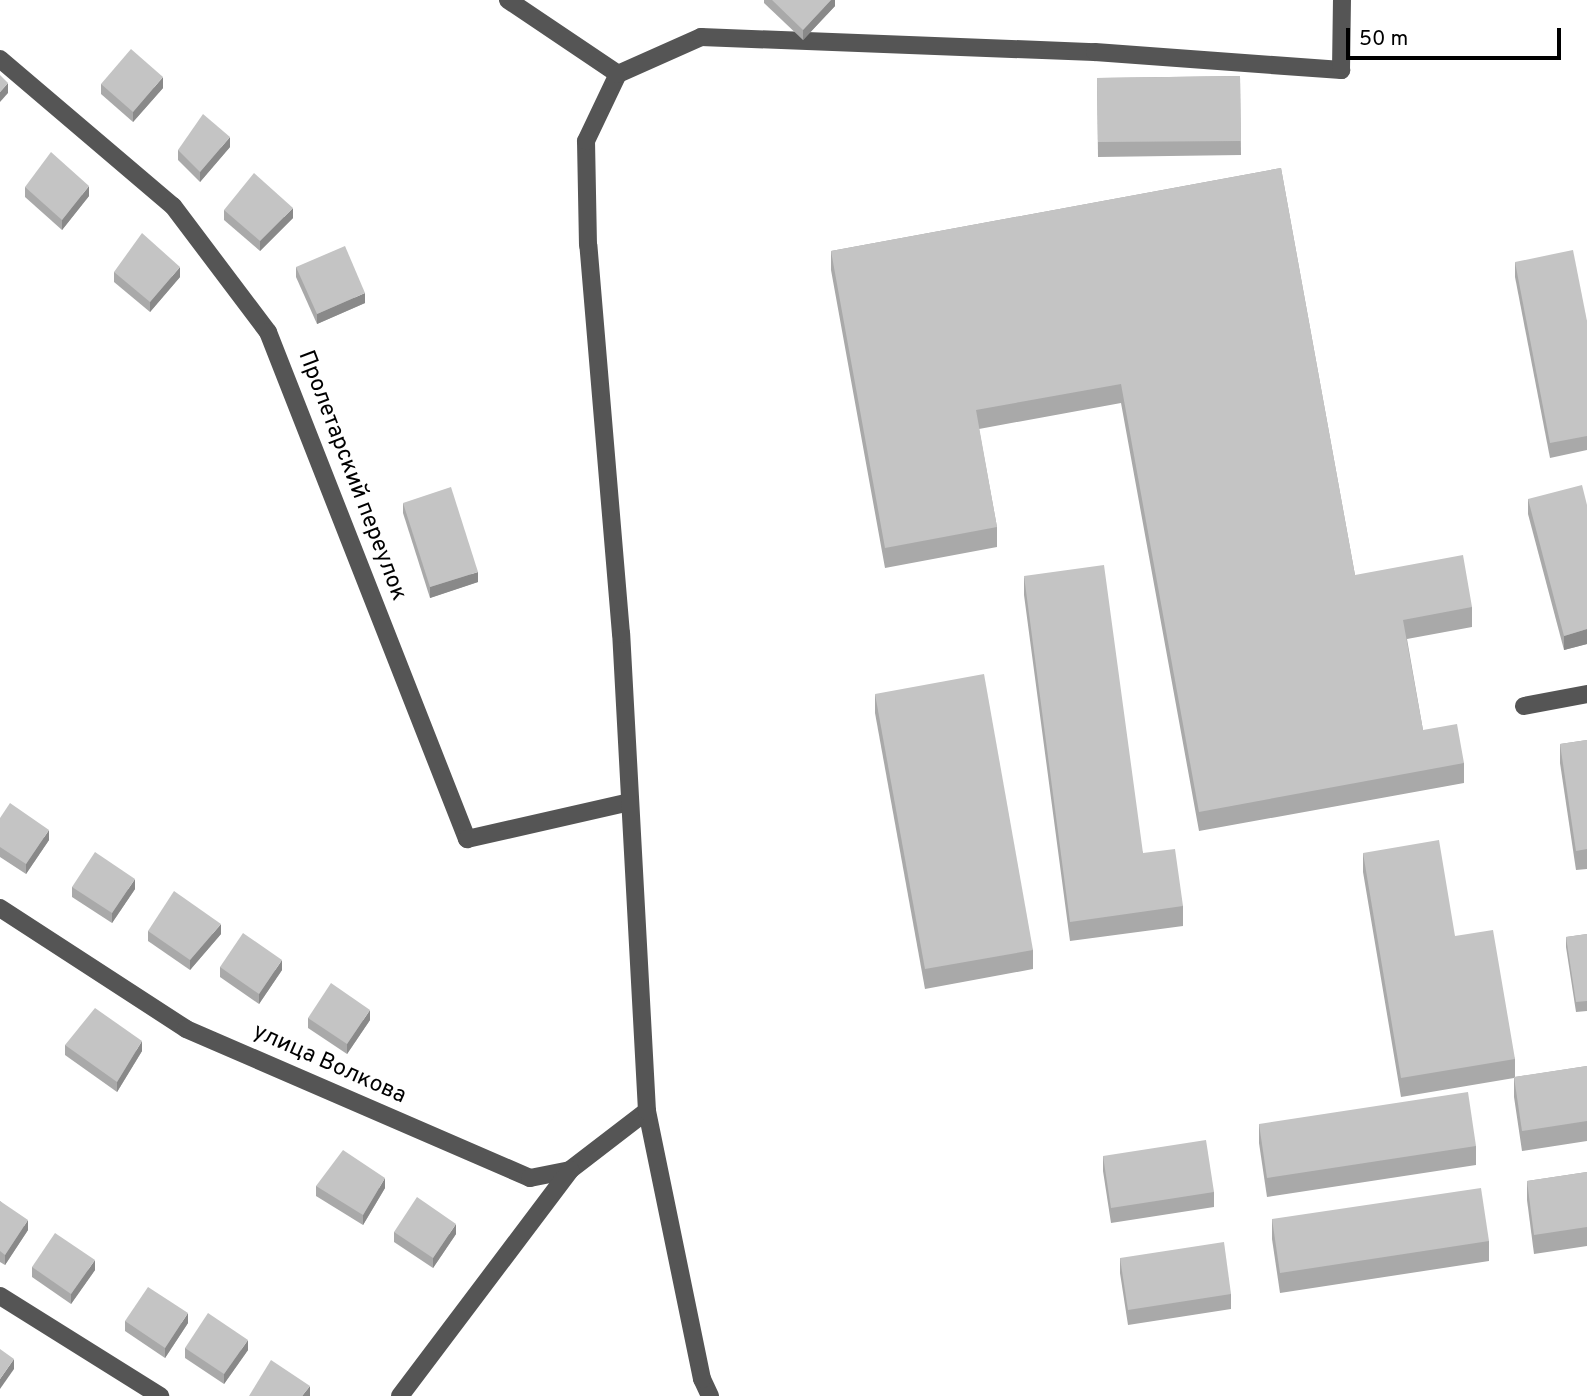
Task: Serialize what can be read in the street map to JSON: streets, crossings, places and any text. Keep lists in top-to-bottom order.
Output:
{
  "streets": {
    "street": ["Пролетарский переулок", "улица Волкова"]
  },
  "scale_bar": "50 m"
}
